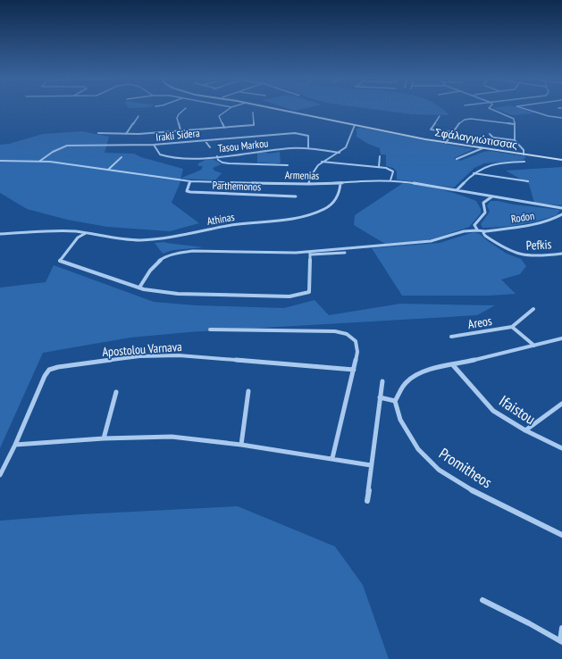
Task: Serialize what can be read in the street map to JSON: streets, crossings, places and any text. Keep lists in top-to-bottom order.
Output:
{
  "streets": {
    "street": [
      "Irakli Sidera",
      "Σφάλαγγιώτισσας",
      "Tasou Markou",
      "Armenias",
      "Parthemonos",
      "Rodon",
      "Athinas",
      "Pefkis",
      "Areos",
      "Apostolou Varnava",
      "Ifaistou",
      "Promitheos"
    ]
  },
  "crossings": [
    ["Irakli Sidera", "Tasou Markou"],
    ["Irakli Sidera", "Armenias"],
    ["Armenias", "Parthemonos"],
    ["Armenias", "Athinas"],
    ["Rodon", "Pefkis"]
  ]
}
